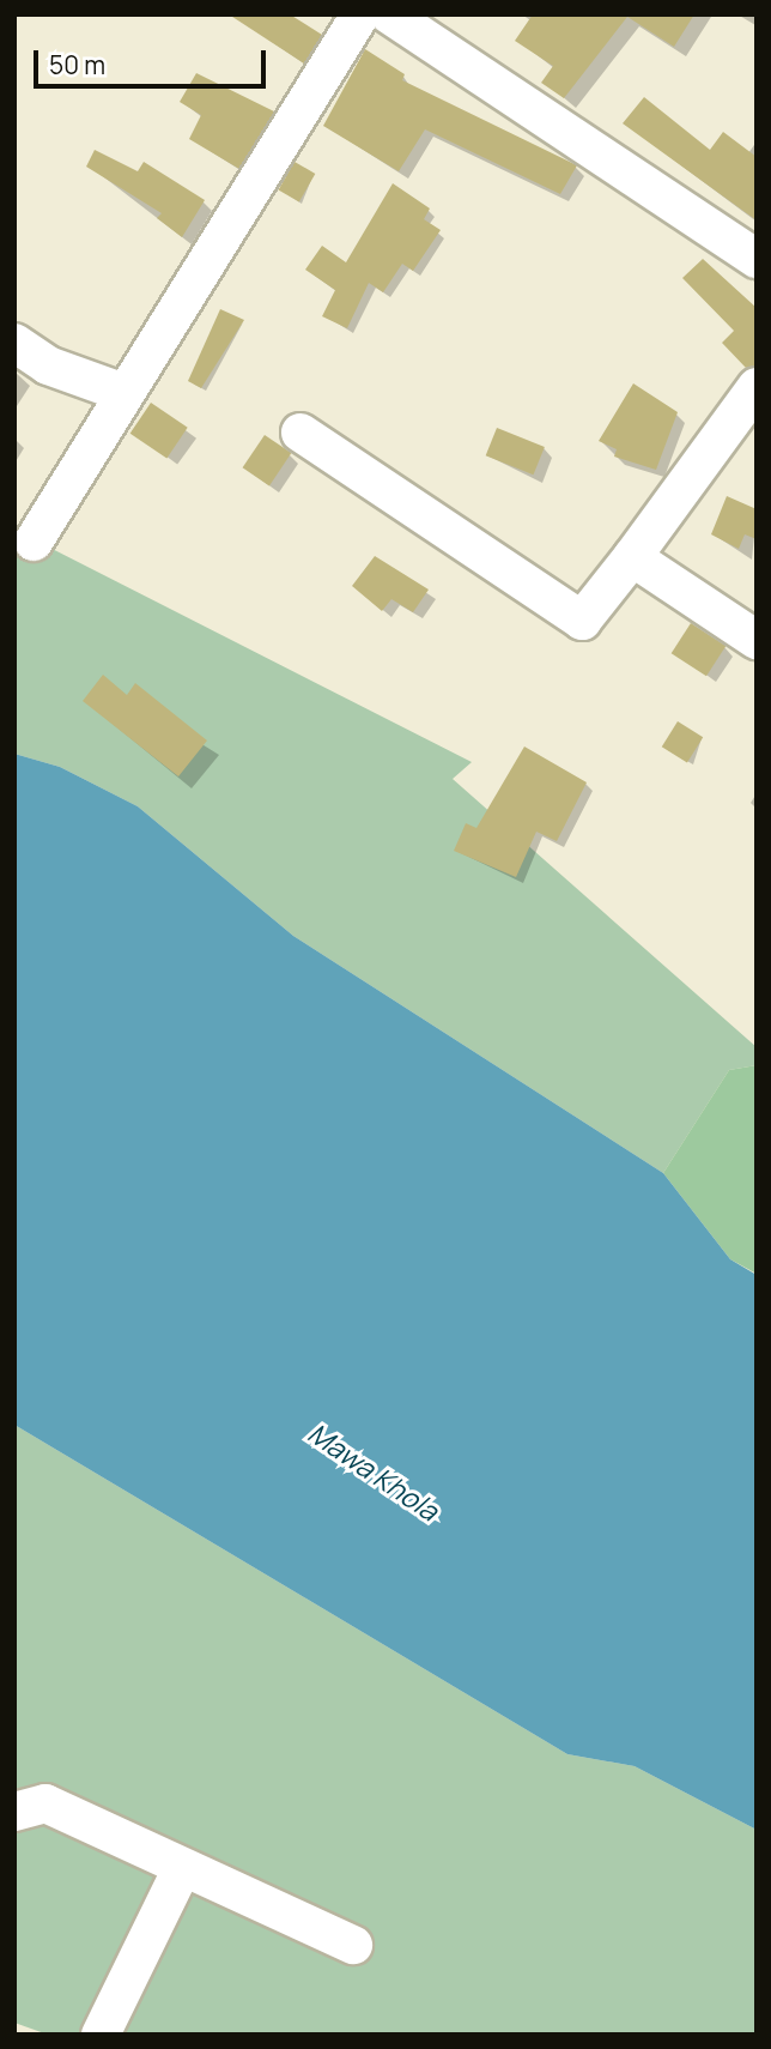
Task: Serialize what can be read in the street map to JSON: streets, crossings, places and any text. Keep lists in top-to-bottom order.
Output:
{
  "water": ["Mawa Khola"],
  "scale_bar": "50 m"
}
